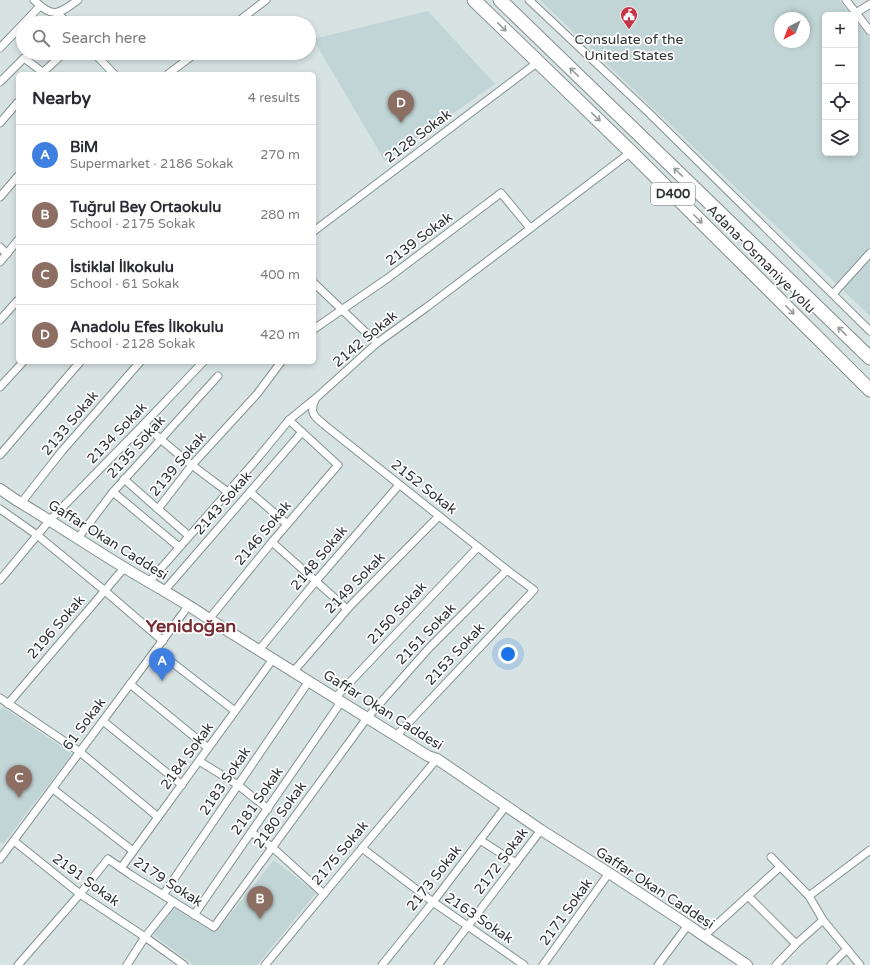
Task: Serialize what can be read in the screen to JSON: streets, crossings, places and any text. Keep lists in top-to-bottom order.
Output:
{
  "streets": {
    "highway": ["D400", "Adana-Osmaniye yolu"],
    "main road": ["Gaffar Okan Caddesi"],
    "street": [
      "2128 Sokak",
      "2139 Sokak",
      "2142 Sokak",
      "2133 Sokak",
      "2134 Sokak",
      "2135 Sokak",
      "2152 Sokak",
      "2143 Sokak",
      "2146 Sokak",
      "2148 Sokak",
      "2149 Sokak",
      "2150 Sokak",
      "2196 Sokak",
      "2151 Sokak",
      "2153 Sokak",
      "61 Sokak",
      "2184 Sokak",
      "2183 Sokak",
      "2181 Sokak",
      "2180 Sokak",
      "2175 Sokak",
      "2172 Sokak",
      "2173 Sokak",
      "2191 Sokak",
      "2179 Sokak",
      "2171 Sokak",
      "2163 Sokak"
    ]
  },
  "crossings": [
    ["2128 Sokak", "Adana-Osmaniye yolu"],
    ["2139 Sokak", "2142 Sokak"],
    ["Adana-Osmaniye yolu", "2142 Sokak"],
    ["2142 Sokak", "2152 Sokak"],
    ["2142 Sokak", "Gaffar Okan Caddesi"],
    ["2133 Sokak", "Gaffar Okan Caddesi"],
    ["2134 Sokak", "Gaffar Okan Caddesi"],
    ["2135 Sokak", "Gaffar Okan Caddesi"],
    ["2152 Sokak", "2148 Sokak"],
    ["2152 Sokak", "2149 Sokak"],
    ["2152 Sokak", "2150 Sokak"],
    ["2152 Sokak", "2151 Sokak"],
    ["2152 Sokak", "2153 Sokak"],
    ["2143 Sokak", "2146 Sokak"],
    ["2143 Sokak", "Gaffar Okan Caddesi"],
    ["2146 Sokak", "Gaffar Okan Caddesi"],
    ["Gaffar Okan Caddesi", "2148 Sokak"],
    ["Gaffar Okan Caddesi", "2149 Sokak"],
    ["Gaffar Okan Caddesi", "2150 Sokak"],
    ["Gaffar Okan Caddesi", "2196 Sokak"],
    ["Gaffar Okan Caddesi", "2151 Sokak"],
    ["Gaffar Okan Caddesi", "2153 Sokak"],
    ["Gaffar Okan Caddesi", "61 Sokak"],
    ["Gaffar Okan Caddesi", "2184 Sokak"],
    ["Gaffar Okan Caddesi", "2183 Sokak"],
    ["Gaffar Okan Caddesi", "2181 Sokak"],
    ["Gaffar Okan Caddesi", "2180 Sokak"],
    ["Gaffar Okan Caddesi", "2175 Sokak"],
    ["Gaffar Okan Caddesi", "2172 Sokak"],
    ["Gaffar Okan Caddesi", "2173 Sokak"],
    ["Gaffar Okan Caddesi", "2171 Sokak"],
    ["2150 Sokak", "2181 Sokak"],
    ["2151 Sokak", "2180 Sokak"],
    ["61 Sokak", "2191 Sokak"],
    ["2184 Sokak", "2179 Sokak"],
    ["2183 Sokak", "2179 Sokak"],
    ["2181 Sokak", "2179 Sokak"],
    ["2180 Sokak", "2179 Sokak"],
    ["2175 Sokak", "2163 Sokak"],
    ["2172 Sokak", "2163 Sokak"],
    ["2173 Sokak", "2163 Sokak"],
    ["2191 Sokak", "2179 Sokak"]
  ],
  "districts": ["Yenidoğan"],
  "places": {
    "public building": ["Consulate of the United States"]
  },
  "north": "bottom left",
  "page": {
    "map_buttons": ["+", "−"],
    "search": "Search here",
    "heading": ["Nearby", "4 results"],
    "pins": [
      "D",
      "A",
      "C",
      "B"
    ],
    "list": [
      {
        "mark": "A",
        "name": "BiM",
        "note": "Supermarket · 2186 Sokak",
        "value": "270 m"
      },
      {
        "mark": "B",
        "name": "Tuğrul Bey Ortaokulu",
        "note": "School · 2175 Sokak",
        "value": "280 m"
      },
      {
        "mark": "C",
        "name": "İstiklal İlkokulu",
        "note": "School · 61 Sokak",
        "value": "400 m"
      },
      {
        "mark": "D",
        "name": "Anadolu Efes İlkokulu",
        "note": "School · 2128 Sokak",
        "value": "420 m"
      }
    ]
  }
}
